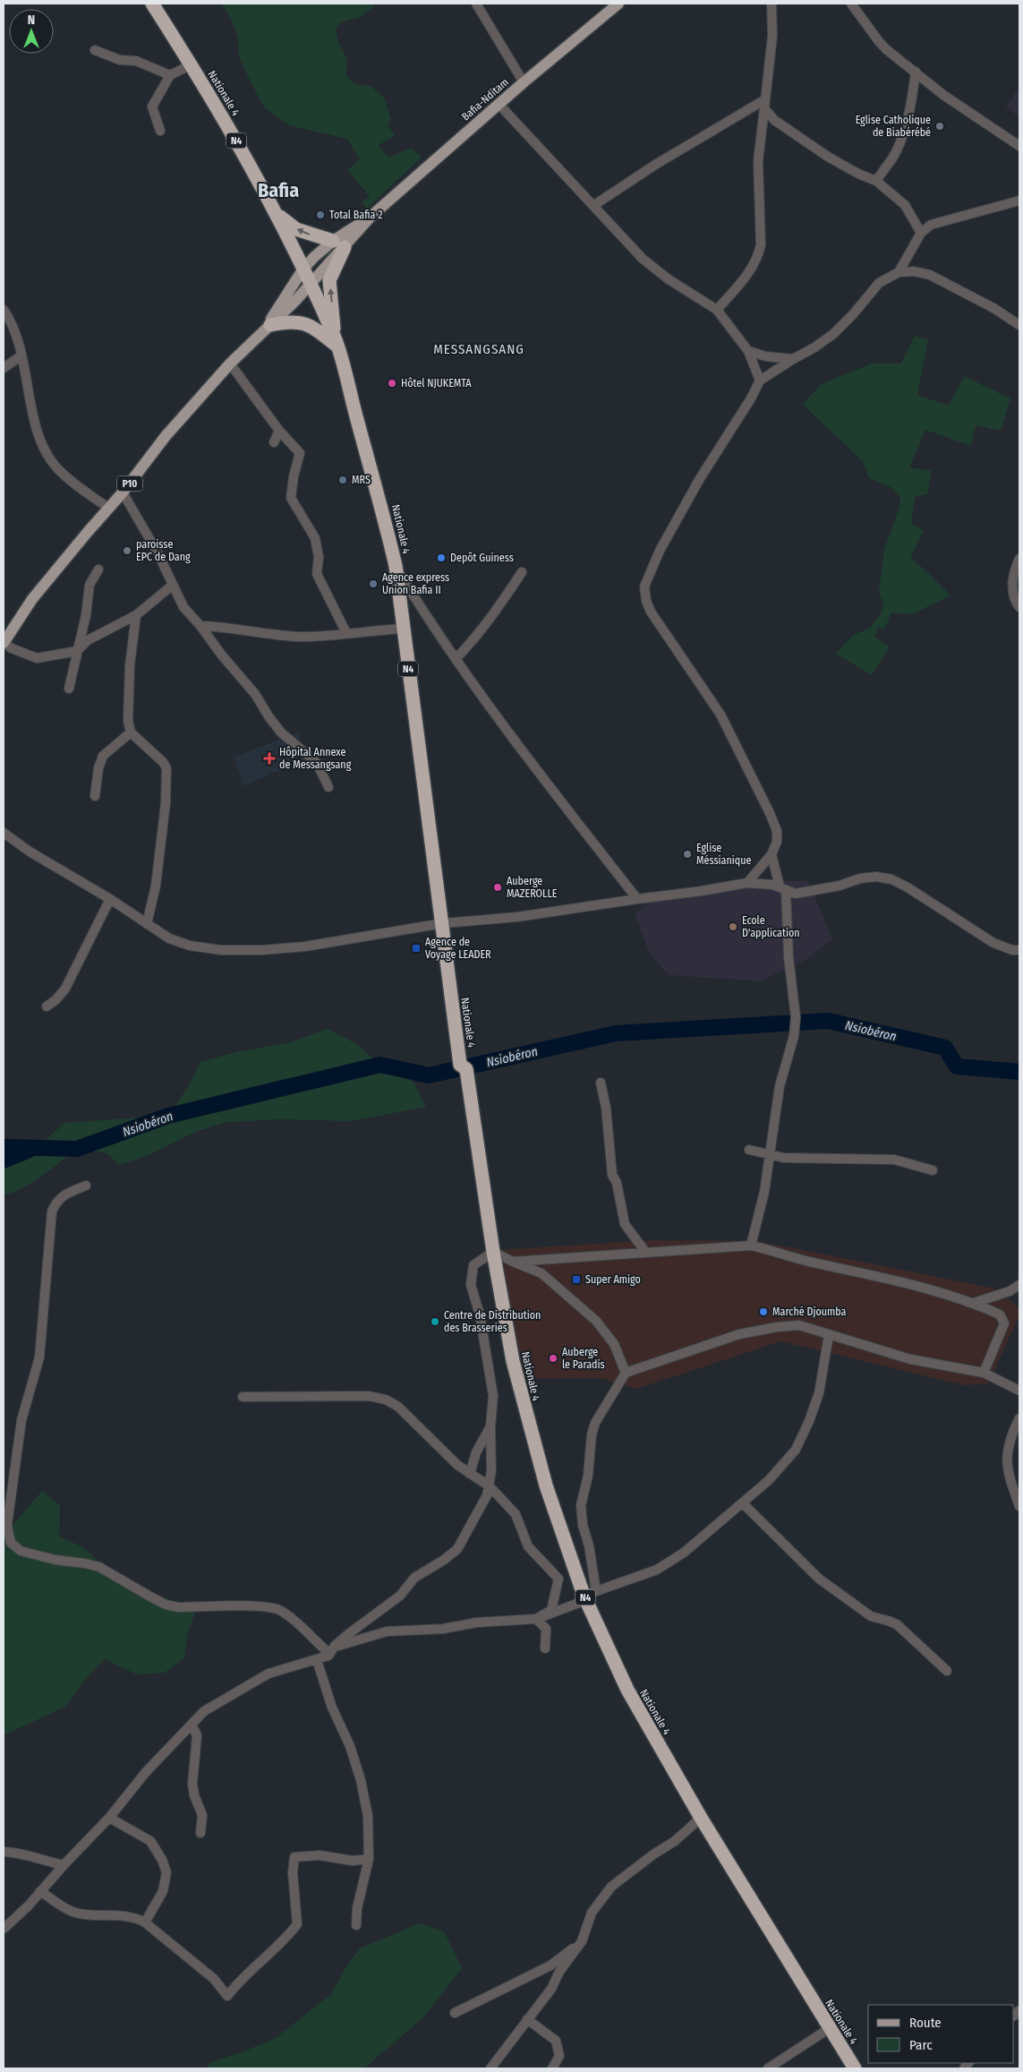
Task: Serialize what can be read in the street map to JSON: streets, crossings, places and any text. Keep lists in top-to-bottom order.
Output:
{
  "streets": {
    "highway": ["Nationale 4", "N4"],
    "main road": ["Bafia-Nditam", "P10"]
  },
  "crossings": [
    ["Nationale 4", "P10"]
  ],
  "districts": ["Bafia", "MESSANGSANG"],
  "water": ["Nsiobéron"],
  "places": {
    "other": [
      "Eglise Catholique de Biabérébé",
      "Total Bafia 2",
      "Hôtel NJUKEMTA",
      "MRS",
      "paroisse EPC de Dang",
      "Depôt Guiness",
      "Agence express Union Bafia II",
      "Eglise Méssianique",
      "Auberge MAZEROLLE",
      "Ecole D'application",
      "Marché Djoumba",
      "Centre de Distribution des Brasseries",
      "Auberge le Paradis"
    ],
    "health": ["Hôpital Annexe de Messangsang"],
    "transit": ["Agence de Voyage LEADER", "Super Amigo"]
  },
  "legend": ["Route", "Parc"],
  "north": "top"
}
